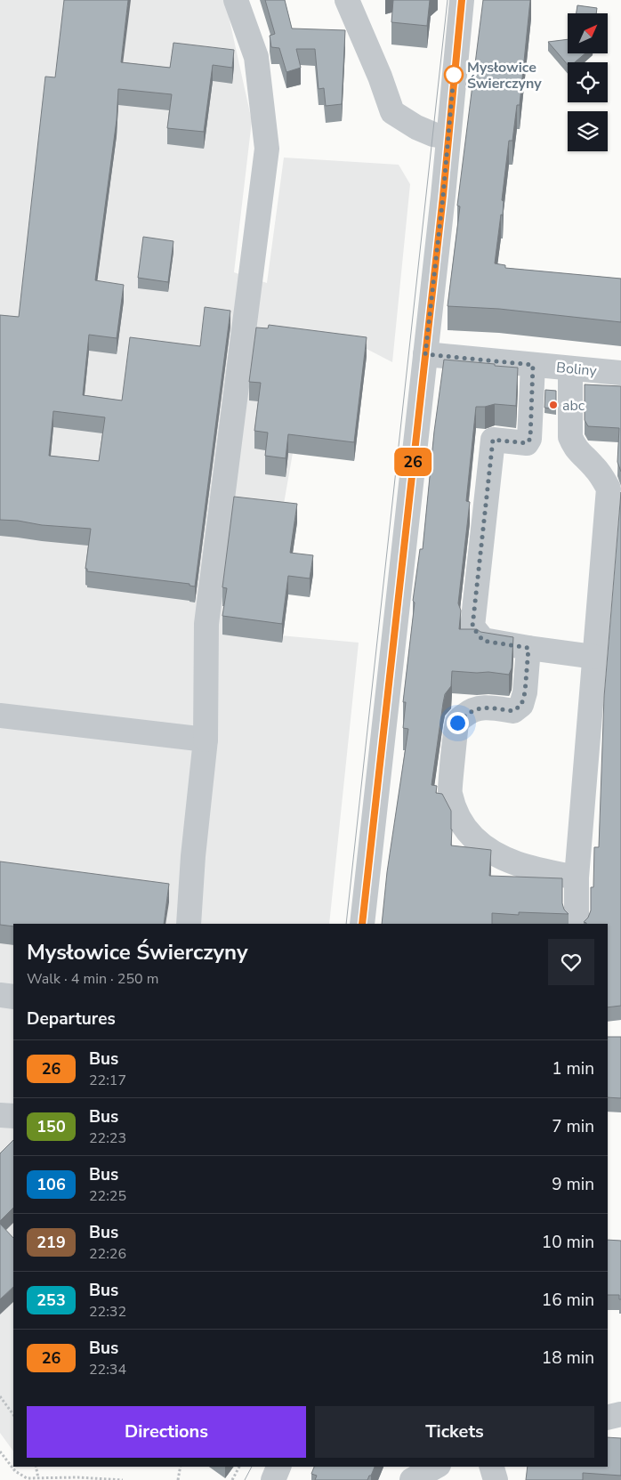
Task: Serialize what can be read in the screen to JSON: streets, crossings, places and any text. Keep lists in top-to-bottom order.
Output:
{
  "streets": {
    "street": ["Boliny"]
  },
  "places": ["Mysłowice Świerczyny", "abc"],
  "lines": ["bus line 26"],
  "north": "top right",
  "page": {
    "on_map": "26",
    "heading": [
      ["Mysłowice Świerczyny", "Walk · 4 min · 250 m"],
      "Departures"
    ],
    "list": [
      {
        "mark": "26",
        "name": "Bus",
        "note": "22:17",
        "value": "1 min"
      },
      {
        "mark": "150",
        "name": "Bus",
        "note": "22:23",
        "value": "7 min"
      },
      {
        "mark": "106",
        "name": "Bus",
        "note": "22:25",
        "value": "9 min"
      },
      {
        "mark": "219",
        "name": "Bus",
        "note": "22:26",
        "value": "10 min"
      },
      {
        "mark": "253",
        "name": "Bus",
        "note": "22:32",
        "value": "16 min"
      },
      {
        "mark": "26",
        "name": "Bus",
        "note": "22:34",
        "value": "18 min"
      }
    ],
    "buttons": ["Directions", "Tickets"]
  }
}
